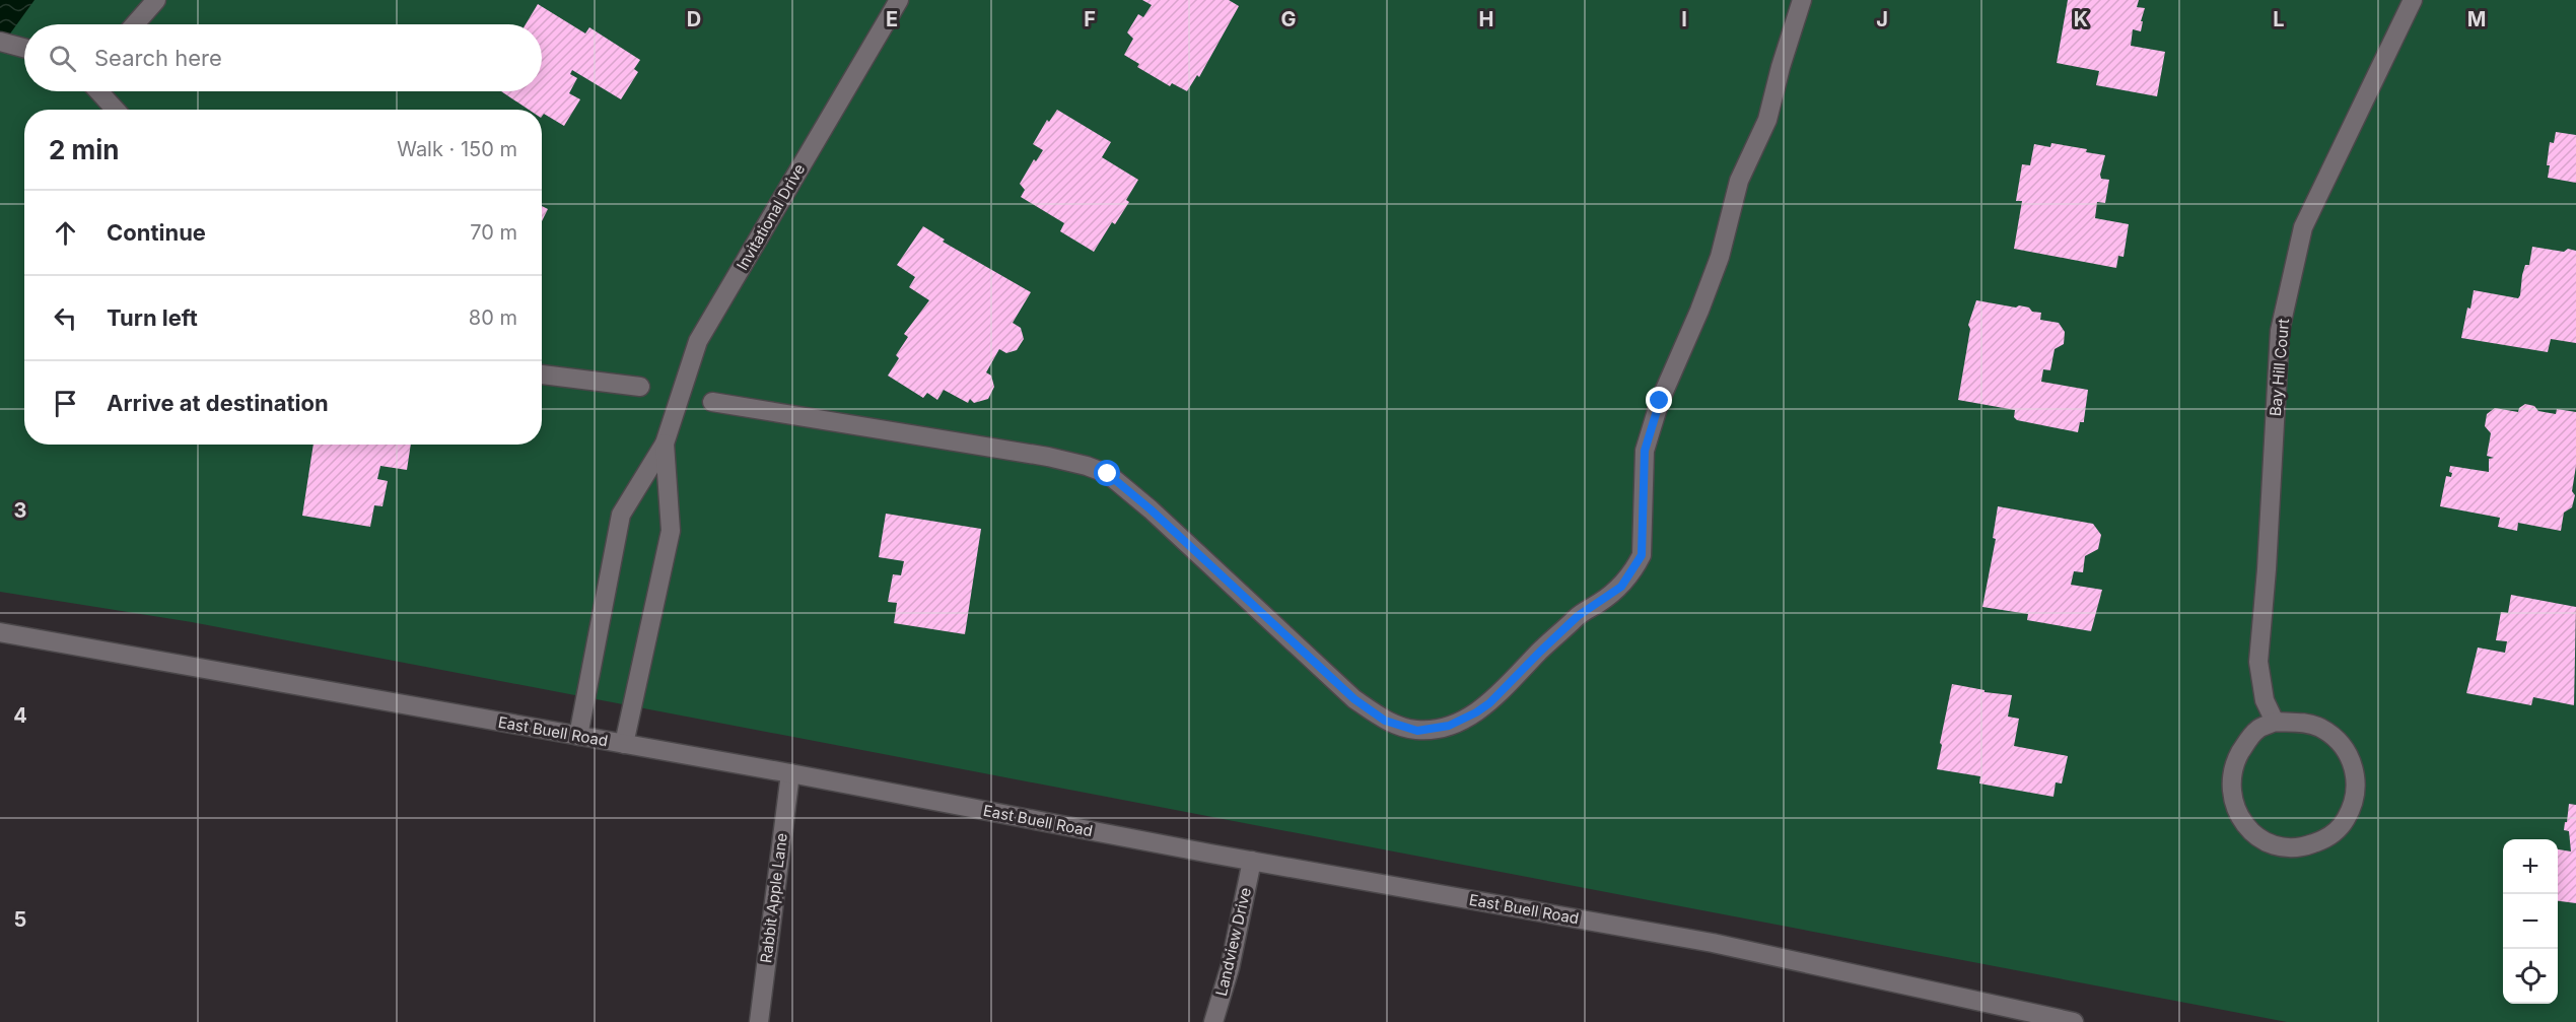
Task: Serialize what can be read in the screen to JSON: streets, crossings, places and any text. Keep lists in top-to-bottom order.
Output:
{
  "streets": {
    "street": [
      "Invitational Drive",
      "Bay Hill Court",
      "East Buell Road",
      "Rabbit Apple Lane",
      "Landview Drive"
    ]
  },
  "crossings": [
    ["Invitational Drive", "East Buell Road"],
    ["East Buell Road", "Rabbit Apple Lane"],
    ["East Buell Road", "Landview Drive"]
  ],
  "page": {
    "search": "Search here",
    "heading": ["2 min", "Walk · 150 m"],
    "list": [
      ["Continue", "70 m"],
      ["Turn left", "80 m"],
      "Arrive at destination"
    ],
    "map_buttons": ["+", "−"]
  },
  "grid": {
    "columns": [
      "D",
      "E",
      "F",
      "G",
      "H",
      "I",
      "J",
      "K",
      "L",
      "M"
    ],
    "rows": ["3", "4", "5"]
  }
}
